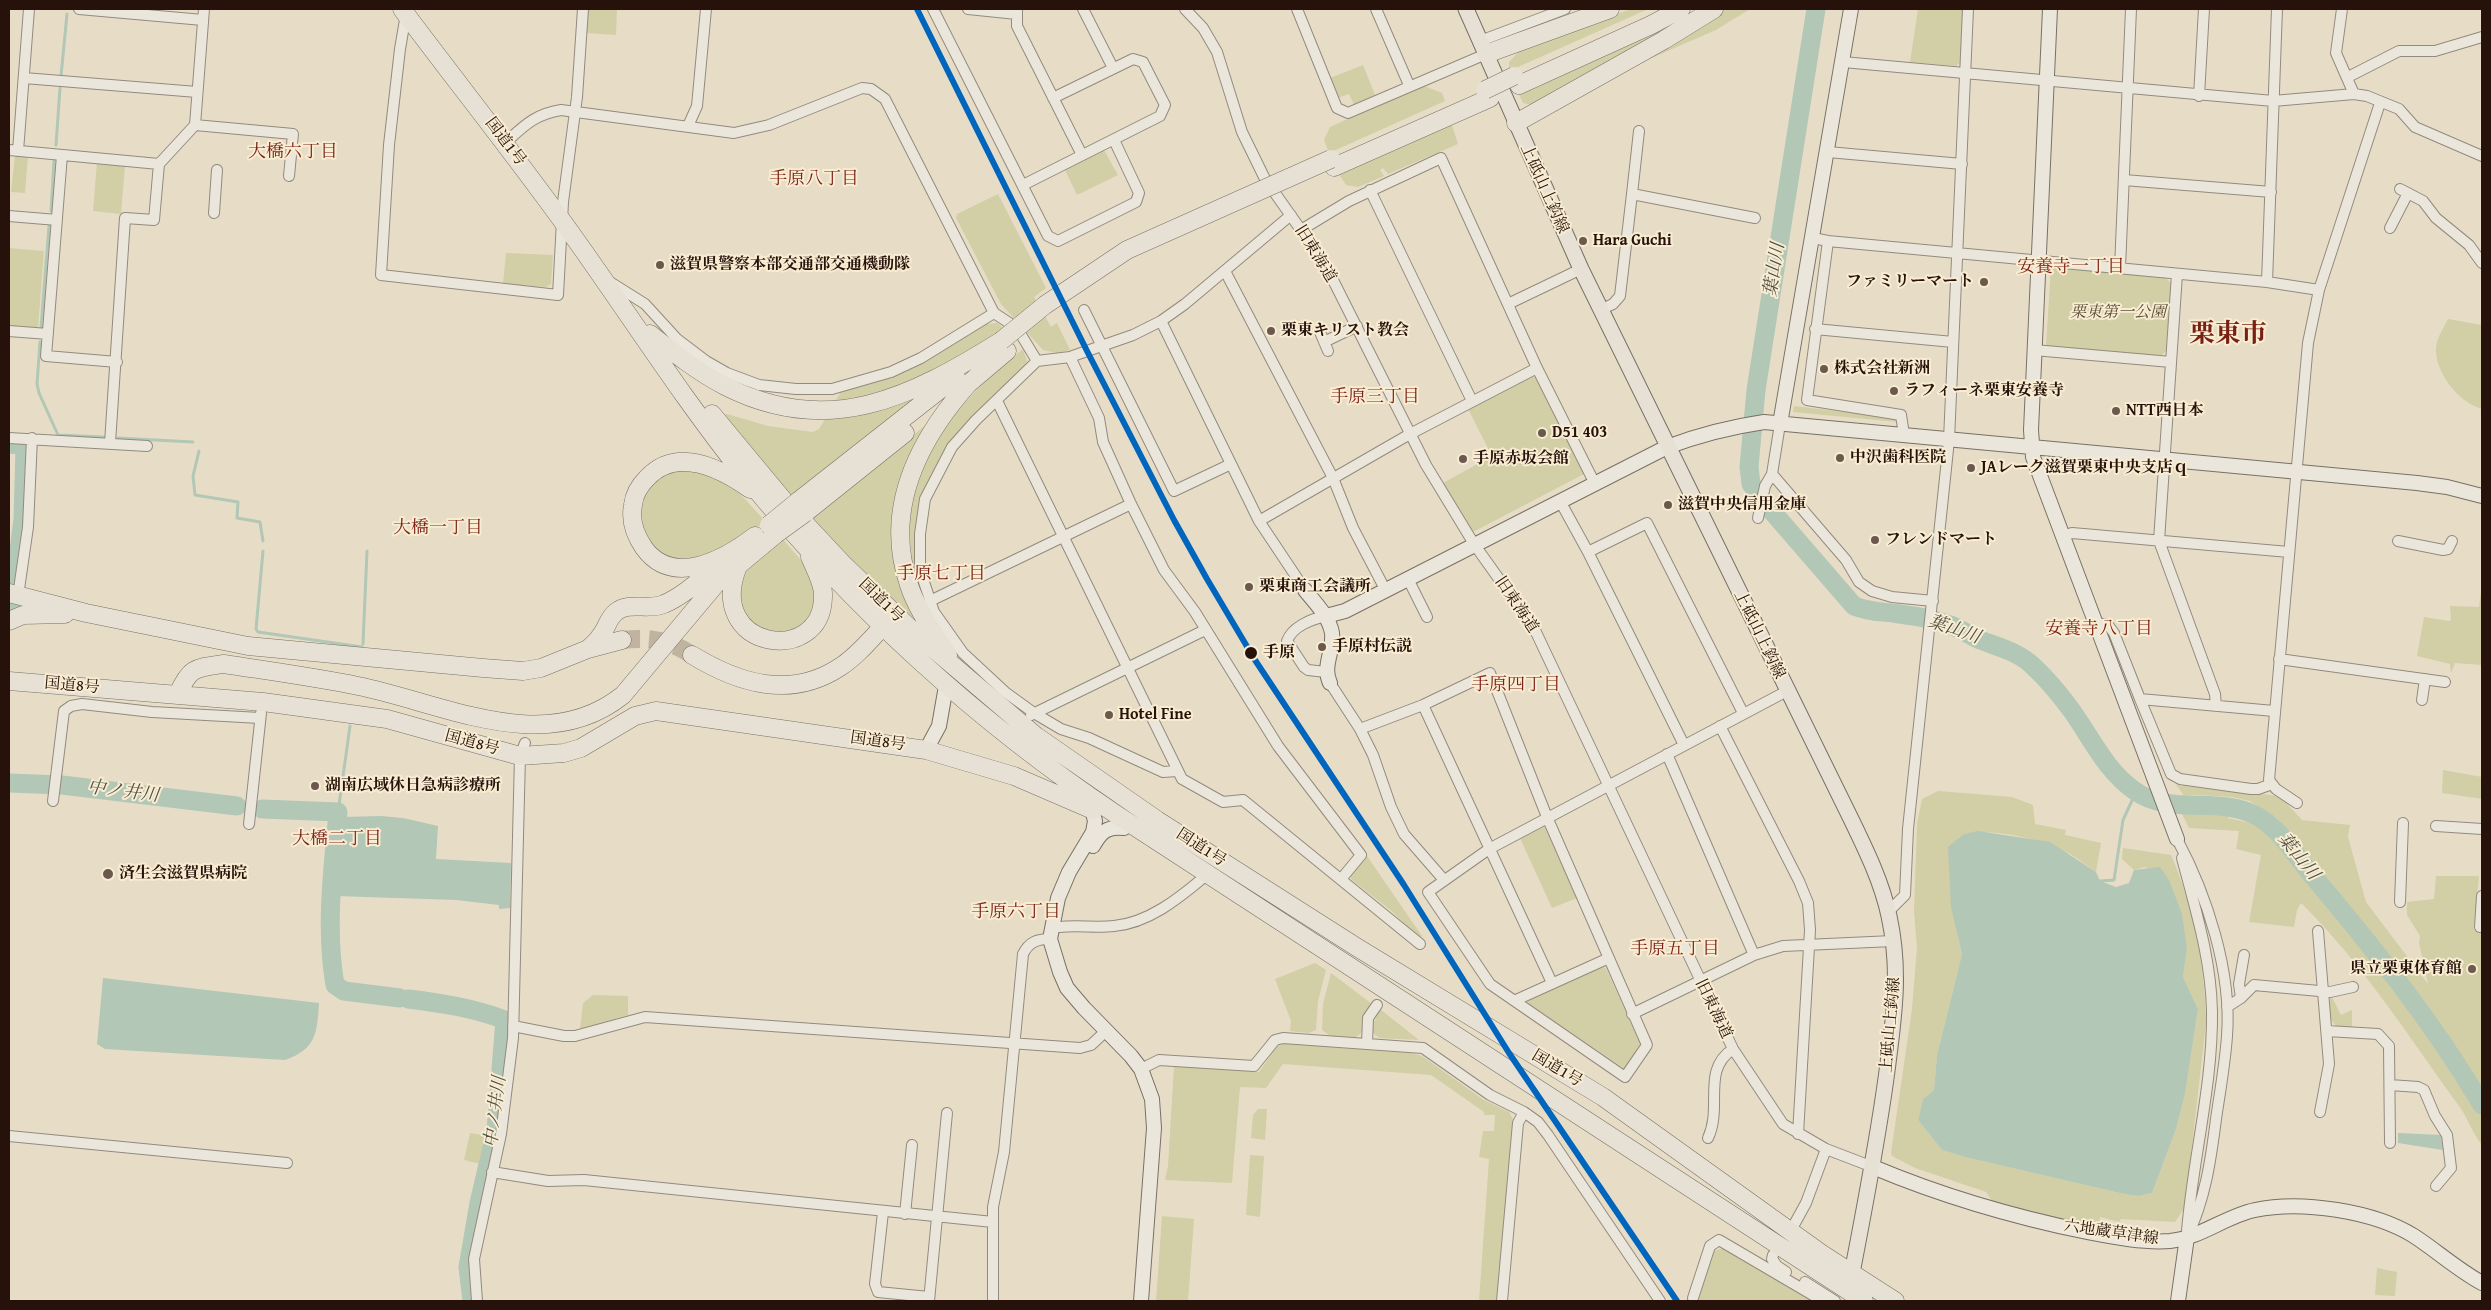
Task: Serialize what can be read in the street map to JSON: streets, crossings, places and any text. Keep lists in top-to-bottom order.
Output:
{
  "streets": {
    "highway": ["国道1号", "国道8号"],
    "main road": ["上砥山上鈎線"],
    "street": ["旧東海道", "六地蔵草津線"]
  },
  "crossings": [
    ["国道1号", "上砥山上鈎線"],
    ["国道1号", "国道8号"],
    ["上砥山上鈎線", "旧東海道"],
    ["上砥山上鈎線", "六地蔵草津線"],
    ["旧東海道", "六地蔵草津線"]
  ],
  "districts": [
    "大橋六丁目",
    "手原八丁目",
    "安養寺一丁目",
    "栗東市",
    "手原三丁目",
    "大橋一丁目",
    "手原七丁目",
    "安養寺八丁目",
    "手原四丁目",
    "大橋二丁目",
    "手原六丁目",
    "手原五丁目"
  ],
  "water": ["葉山川", "中ノ井川"],
  "parks": ["栗東第一公園"],
  "places": [
    "Hara Guchi",
    "滋賀県警察本部交通部交通機動隊",
    "ファミリーマート",
    "栗東キリスト教会",
    "株式会社新洲",
    "ラフィーネ栗東安養寺",
    "NTT西日本",
    "D51 403",
    "中沢歯科医院",
    "手原赤坂会館",
    "JAレーク滋賀栗東中央支店ｑ",
    "滋賀中央信用金庫",
    "フレンドマート",
    "栗東商工会議所",
    "手原村伝説",
    "手原",
    "Hotel Fine",
    "湖南広域休日急病診療所",
    "済生会滋賀県病院",
    "県立栗東体育館"
  ]
}
